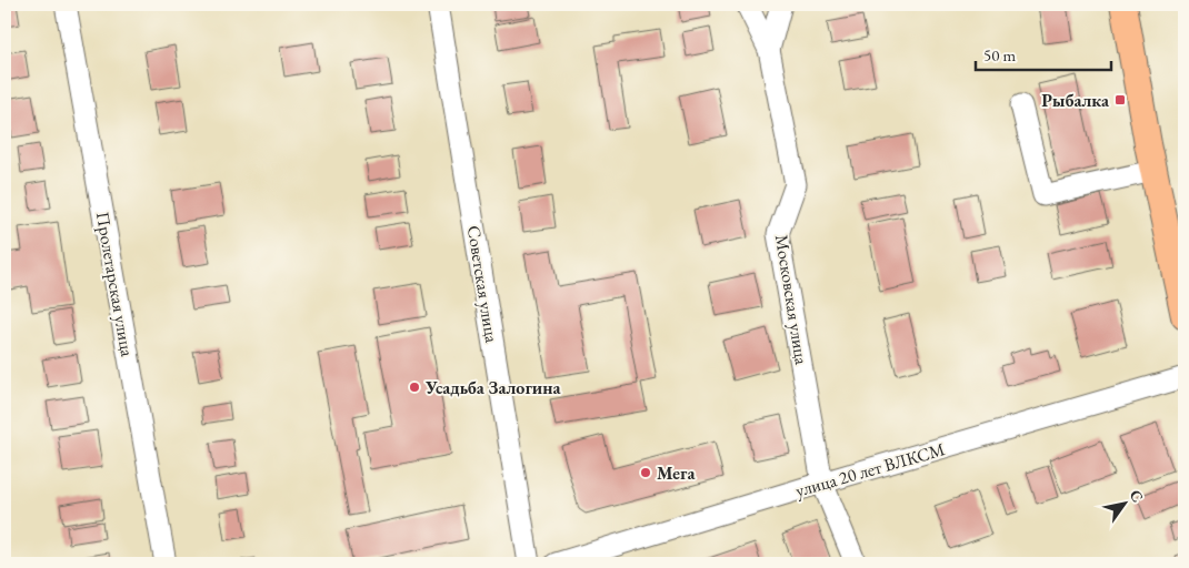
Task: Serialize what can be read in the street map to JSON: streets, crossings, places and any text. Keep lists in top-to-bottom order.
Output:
{
  "streets": {
    "street": [
      "Пролетарская улица",
      "Советская улица",
      "Московская улица",
      "улица 20 лет ВЛКСМ"
    ]
  },
  "crossings": [
    ["Московская улица", "улица 20 лет ВЛКСМ"]
  ],
  "places": {
    "transit": ["Рыбалка"],
    "other": ["Усадьба Залогина", "Мега"]
  },
  "scale_bar": "50 m",
  "north": "top right"
}
